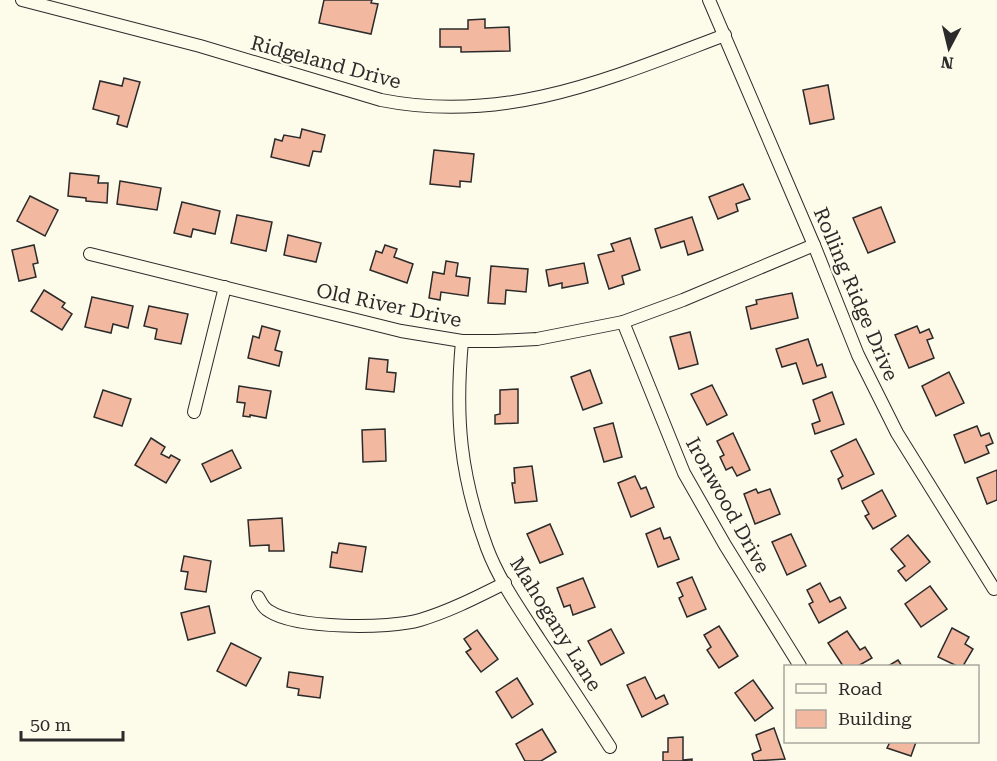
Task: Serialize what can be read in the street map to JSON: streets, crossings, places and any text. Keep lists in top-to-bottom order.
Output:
{
  "streets": {
    "street": [
      "Ridgeland Drive",
      "Rolling Ridge Drive",
      "Old River Drive",
      "Ironwood Drive",
      "Mahogany Lane"
    ]
  },
  "crossings": [
    ["Ridgeland Drive", "Rolling Ridge Drive"],
    ["Rolling Ridge Drive", "Old River Drive"],
    ["Old River Drive", "Ironwood Drive"],
    ["Old River Drive", "Mahogany Lane"]
  ],
  "legend": ["Road", "Building"],
  "scale_bar": "50 m",
  "north": "bottom"
}
